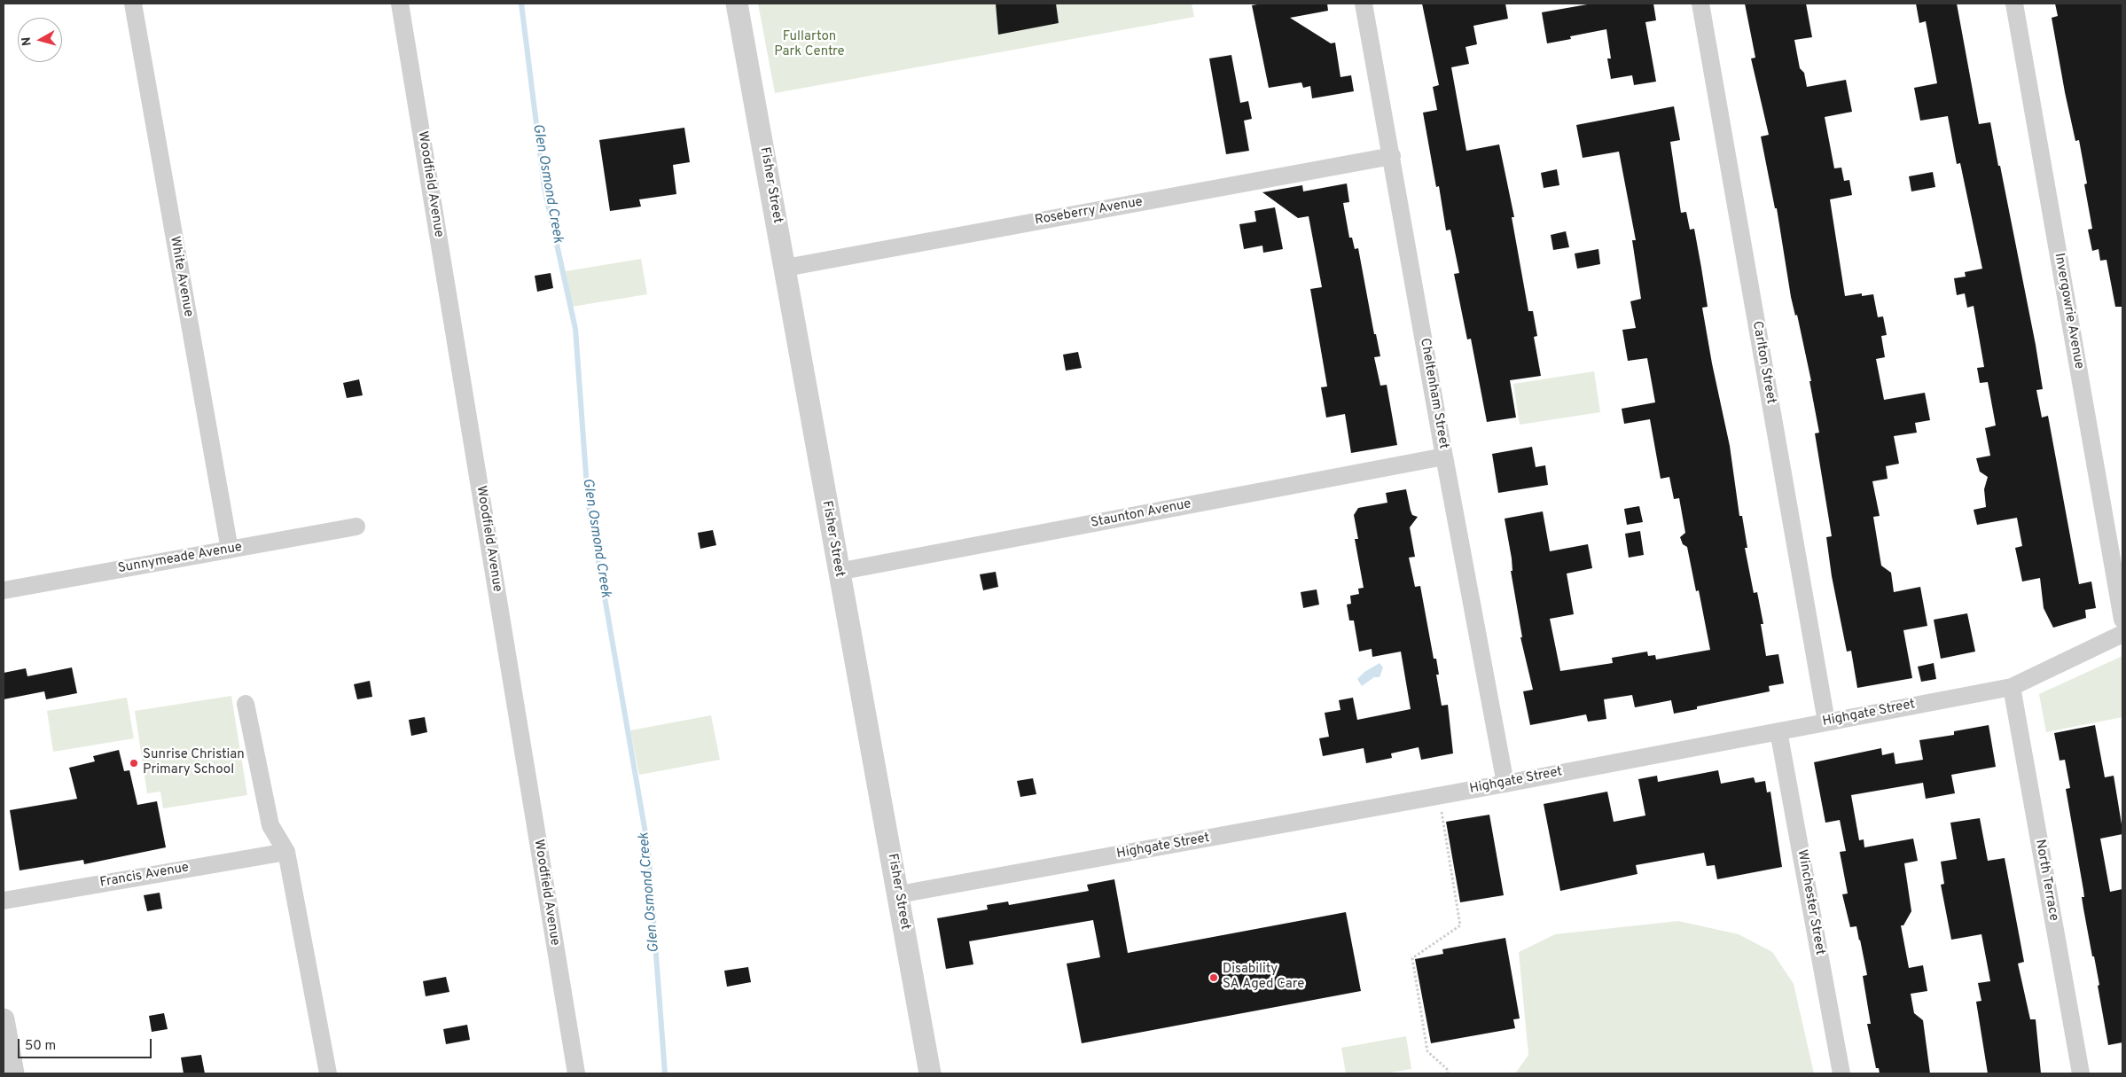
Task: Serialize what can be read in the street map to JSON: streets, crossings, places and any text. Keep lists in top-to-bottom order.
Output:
{
  "streets": {
    "street": [
      "Woodfield Avenue",
      "Fisher Street",
      "Roseberry Avenue",
      "White Avenue",
      "Invergowrie Avenue",
      "Carlton Street",
      "Cheltenham Street",
      "Staunton Avenue",
      "Sunnymeade Avenue",
      "Highgate Street",
      "Francis Avenue",
      "North Terrace",
      "Winchester Street"
    ]
  },
  "crossings": [
    ["Fisher Street", "Roseberry Avenue"],
    ["Fisher Street", "Staunton Avenue"],
    ["Fisher Street", "Highgate Street"],
    ["Roseberry Avenue", "Cheltenham Street"],
    ["White Avenue", "Sunnymeade Avenue"],
    ["Carlton Street", "Highgate Street"],
    ["Cheltenham Street", "Staunton Avenue"],
    ["Cheltenham Street", "Highgate Street"],
    ["Highgate Street", "North Terrace"],
    ["Highgate Street", "Winchester Street"]
  ],
  "water": ["Glen Osmond Creek"],
  "parks": ["Fullarton Park Centre"],
  "places": ["Sunrise Christian Primary School", "Disability SA Aged Care"],
  "scale_bar": "50 m",
  "north": "left"
}
